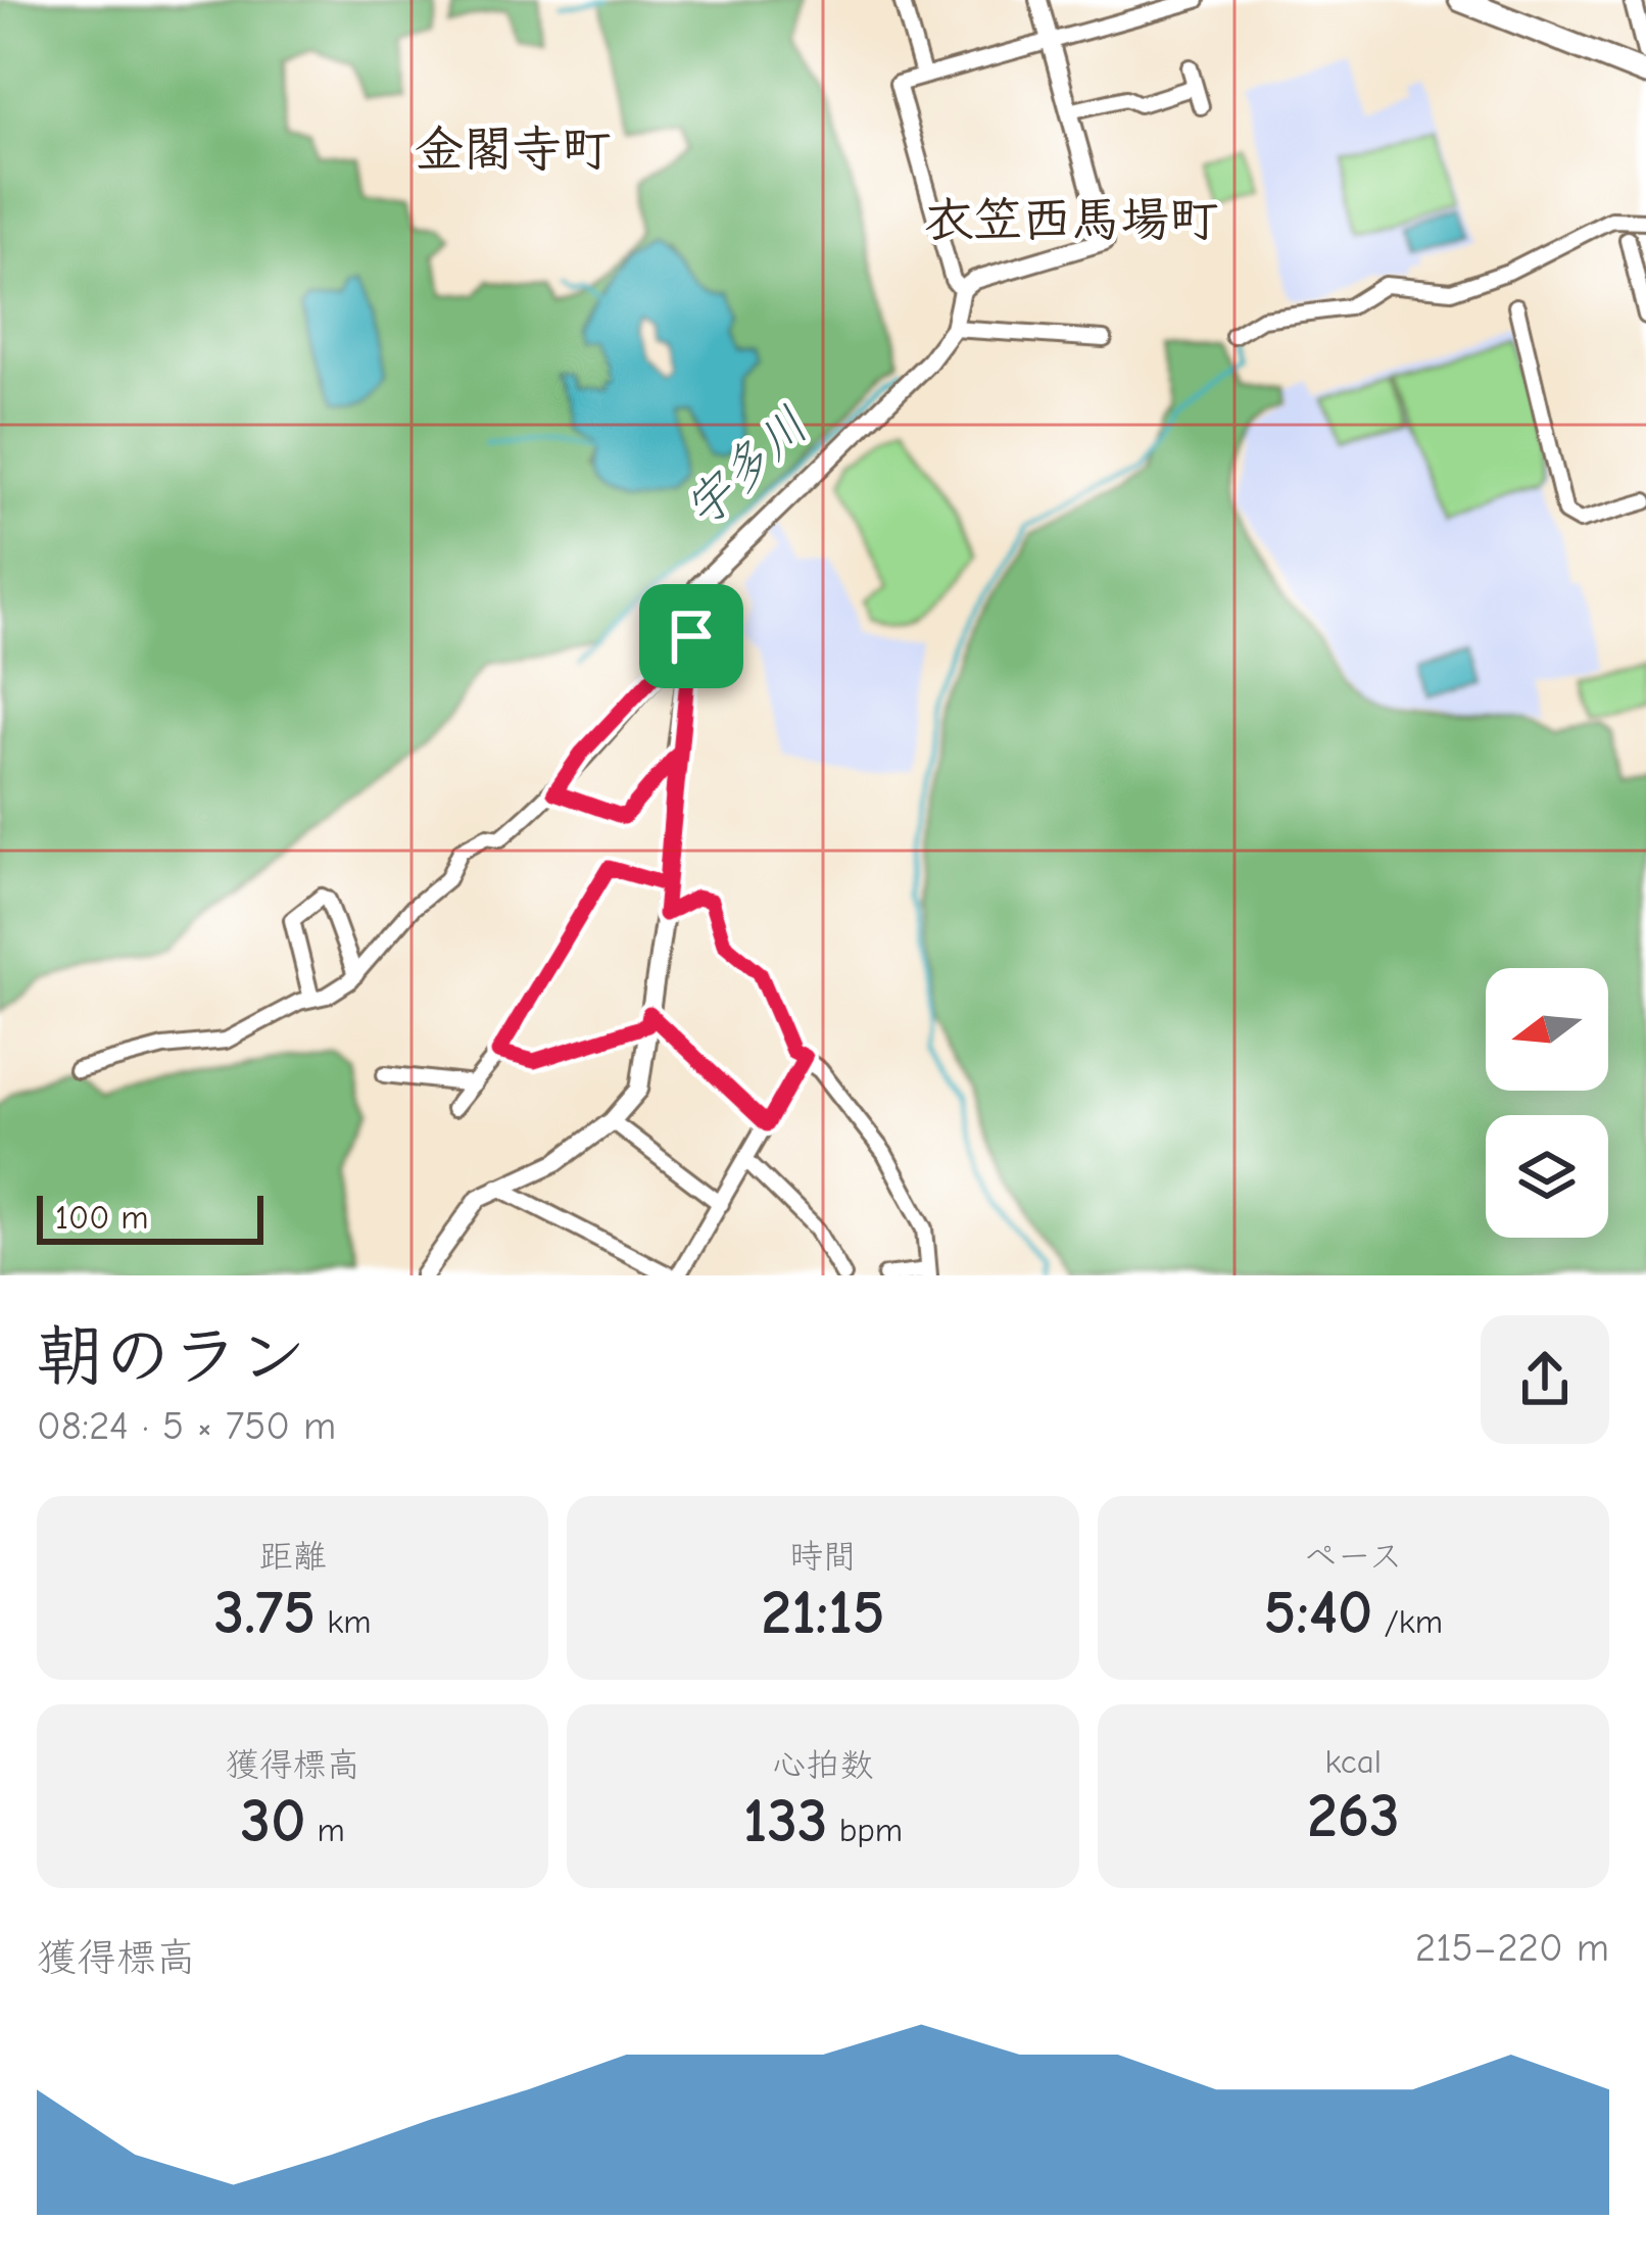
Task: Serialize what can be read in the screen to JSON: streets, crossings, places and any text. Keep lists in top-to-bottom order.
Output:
{
  "districts": ["金閣寺町", "衣笠西馬場町"],
  "water": ["宇多川"],
  "scale_bar": "100 m",
  "north": "left",
  "page": {
    "scale": "100 m",
    "heading": ["朝のラン", "08:24 · 5 × 750 m"],
    "stats": [
      ["距離", "3.75 km"],
      ["時間", "21:15"],
      ["ペース", "5:40 /km"],
      ["獲得標高", "30 m"],
      ["心拍数", "133 bpm"],
      ["kcal", "263"]
    ],
    "chart": ["獲得標高", "215–220 m"]
  }
}
